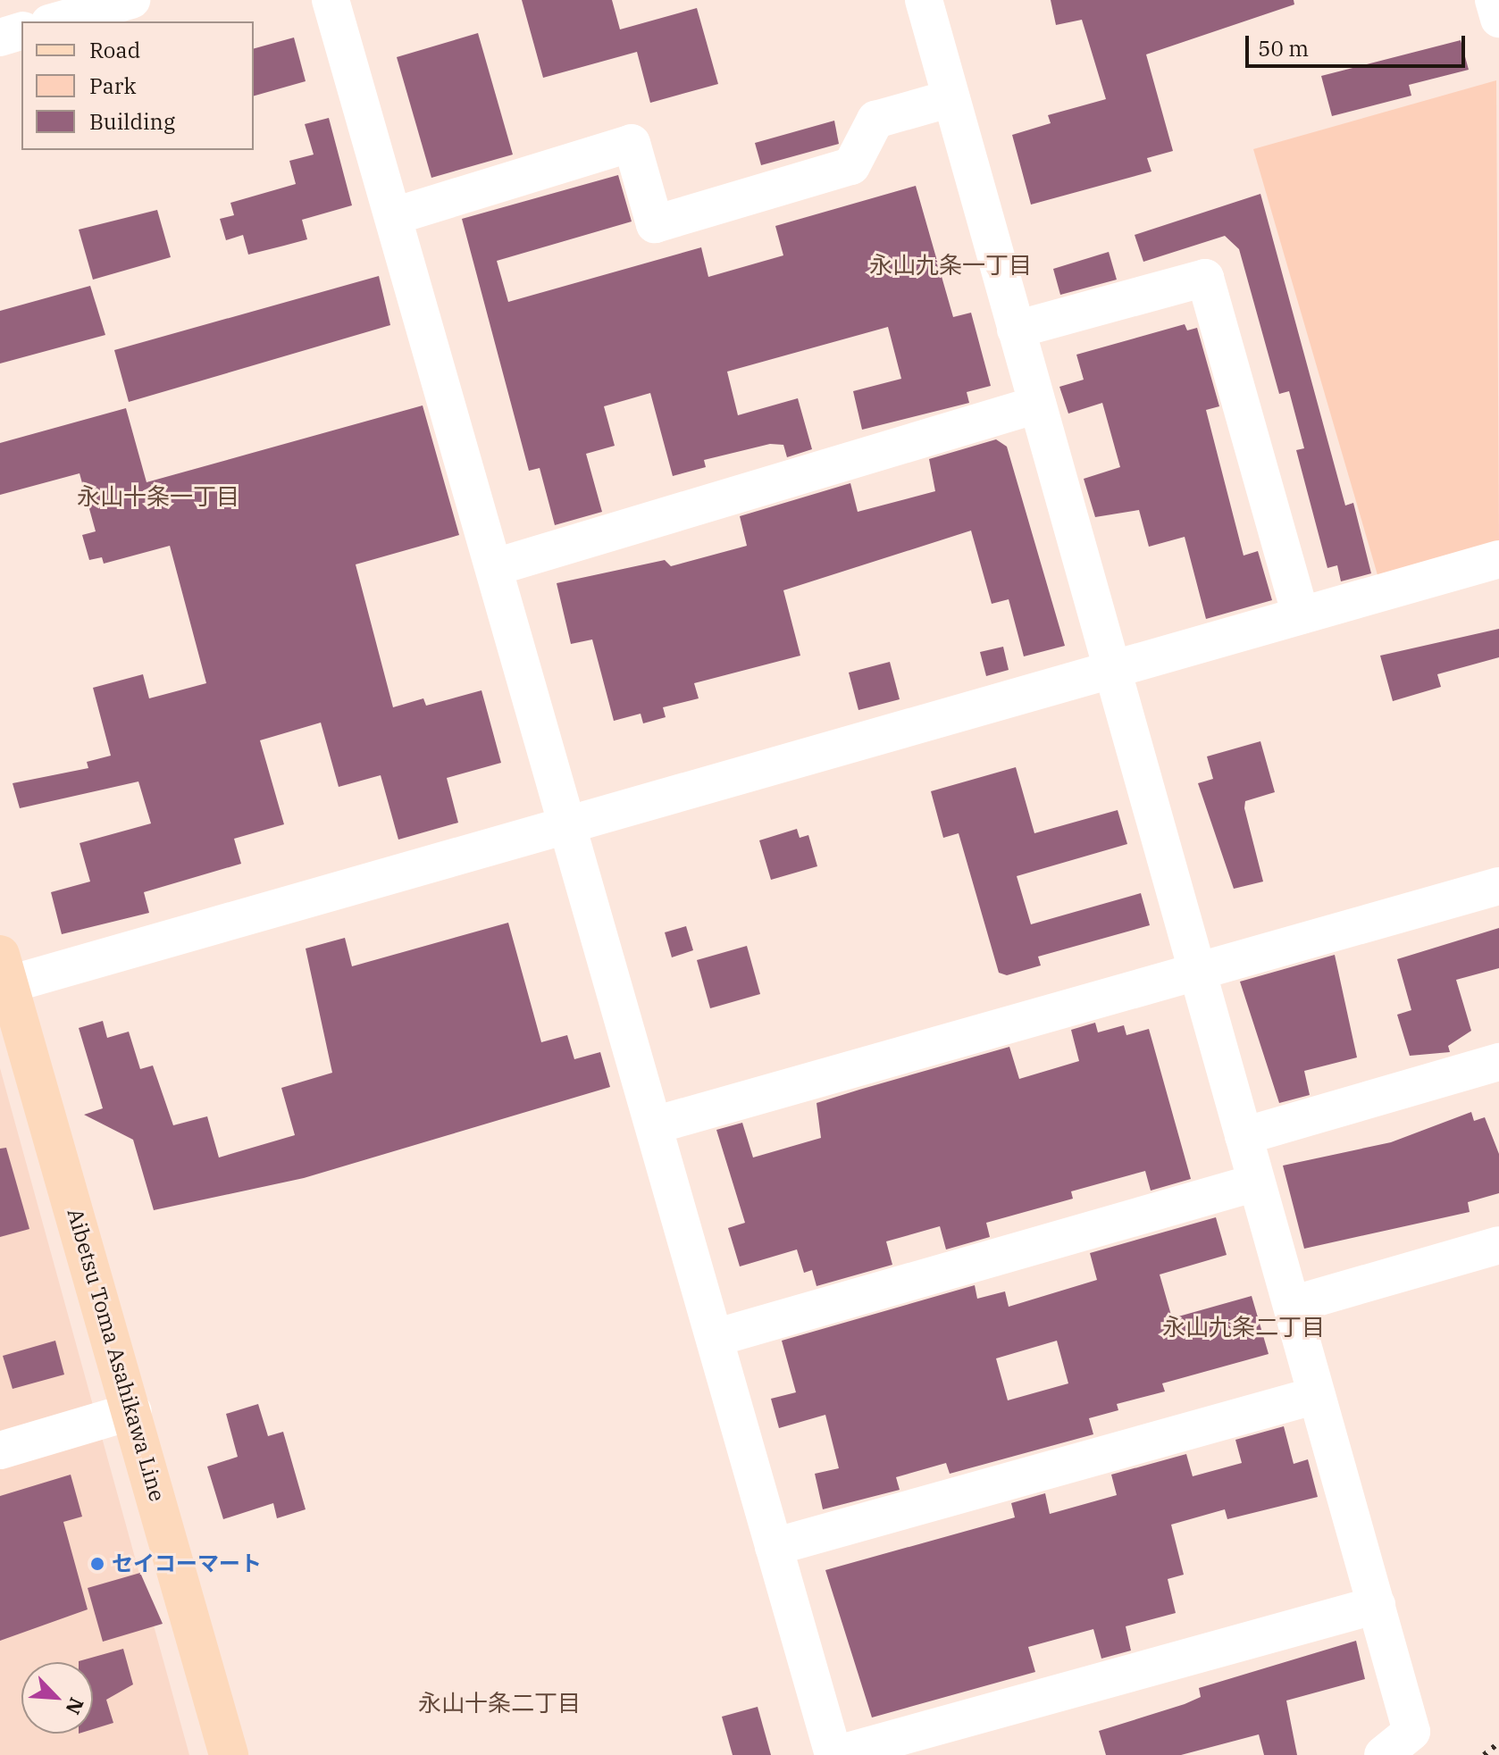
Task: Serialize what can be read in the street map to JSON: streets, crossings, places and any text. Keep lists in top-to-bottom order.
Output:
{
  "streets": {
    "main road": ["Aibetsu Toma Asahikawa Line"]
  },
  "districts": [
    "永山九条一丁目",
    "永山十条一丁目",
    "永山九条二丁目",
    "永山十条二丁目"
  ],
  "places": ["セイコーマート"],
  "legend": ["Road", "Park", "Building"],
  "scale_bar": "50 m",
  "north": "bottom right"
}
